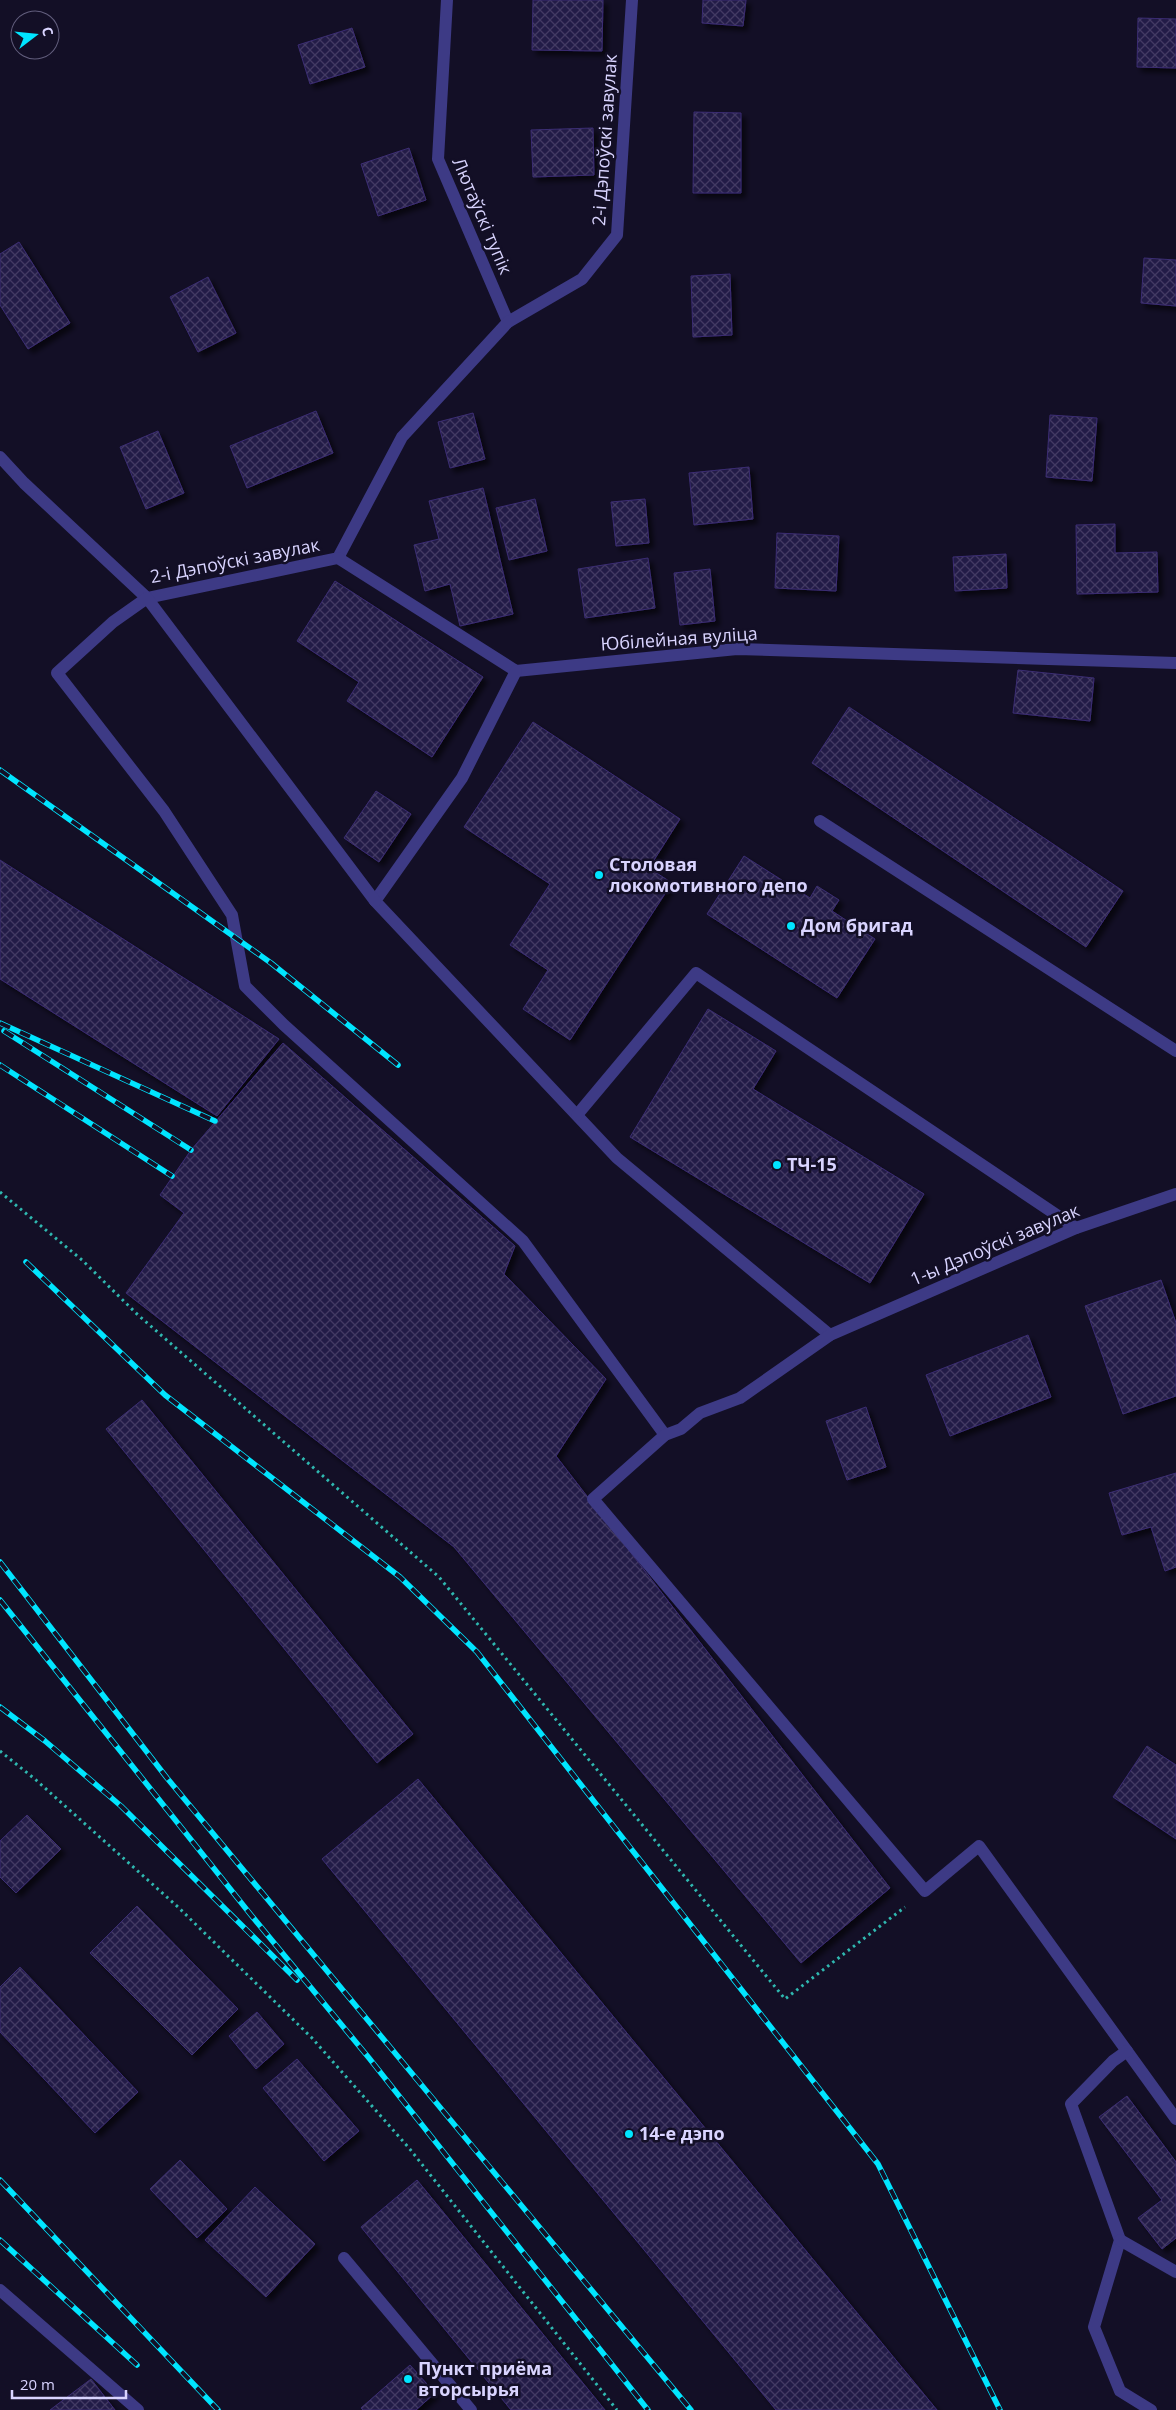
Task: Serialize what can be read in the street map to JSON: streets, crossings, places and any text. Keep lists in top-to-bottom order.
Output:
{
  "streets": {
    "street": [
      "2-і Дэпоўскі завулак",
      "Лютаўскі тупік",
      "Юбілейная вуліца",
      "1-ы Дэпоўскі завулак"
    ]
  },
  "crossings": [
    ["2-і Дэпоўскі завулак", "Лютаўскі тупік"]
  ],
  "places": [
    "Столовая локомотивного депо",
    "Дом бригад",
    "ТЧ-15",
    "14-е дэпо",
    "Пункт приёма вторсырья"
  ],
  "scale_bar": "20 m",
  "north": "right"
}
